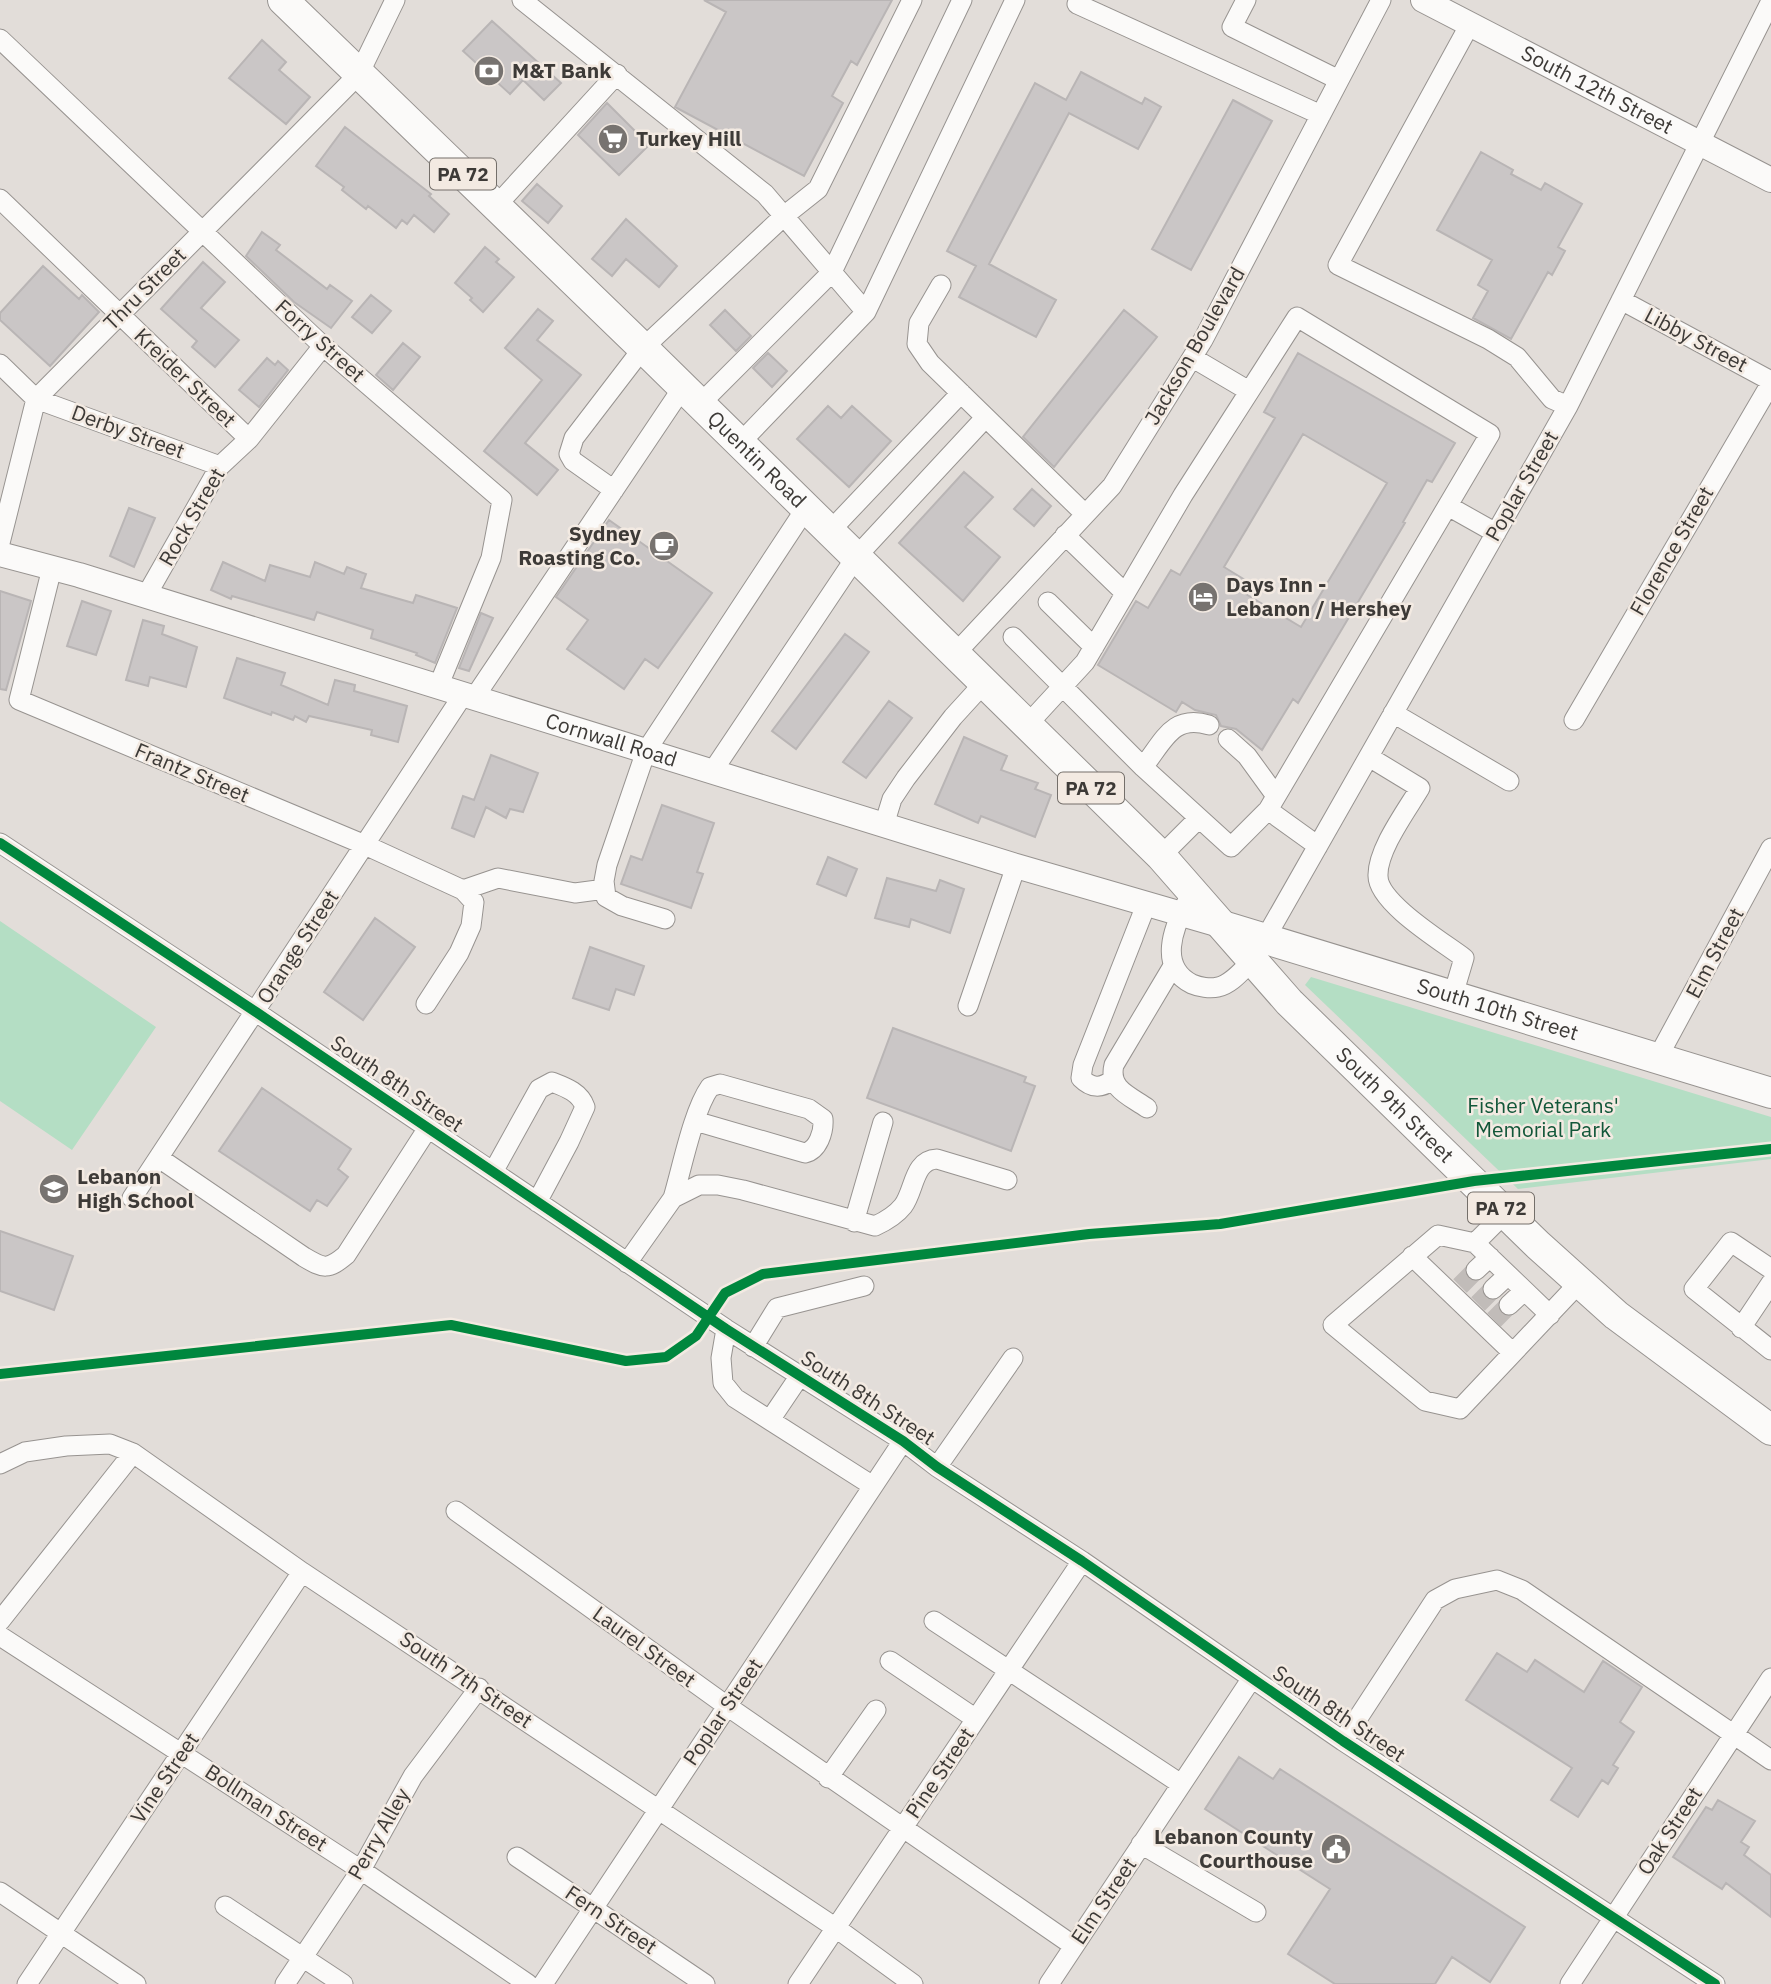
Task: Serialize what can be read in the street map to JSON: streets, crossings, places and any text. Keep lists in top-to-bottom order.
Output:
{
  "streets": {
    "highway": [
      "PA 72",
      "Quentin Road",
      "South 10th Street",
      "South 9th Street"
    ],
    "main road": ["South 12th Street", "Cornwall Road"],
    "street": [
      "Thru Street",
      "Libby Street",
      "Forry Street",
      "Jackson Boulevard",
      "Kreider Street",
      "Derby Street",
      "Poplar Street",
      "Rock Street",
      "Florence Street",
      "Frantz Street",
      "Orange Street",
      "Elm Street",
      "South 8th Street",
      "Laurel Street",
      "South 7th Street",
      "Pine Street",
      "Vine Street",
      "Bollman Street",
      "Oak Street",
      "Perry Alley",
      "Fern Street"
    ]
  },
  "crossings": [
    ["South 12th Street", "Poplar Street"],
    ["Thru Street", "Forry Street"],
    ["Thru Street", "Kreider Street"],
    ["Thru Street", "Derby Street"],
    ["Thru Street", "Quentin Road"],
    ["Libby Street", "Poplar Street"],
    ["Libby Street", "Florence Street"],
    ["Forry Street", "Rock Street"],
    ["Forry Street", "Cornwall Road"],
    ["Jackson Boulevard", "Quentin Road"],
    ["Kreider Street", "Rock Street"],
    ["Derby Street", "Rock Street"],
    ["Quentin Road", "Cornwall Road"],
    ["Quentin Road", "Orange Street"],
    ["Quentin Road", "South 10th Street"],
    ["Poplar Street", "South 10th Street"],
    ["Poplar Street", "South 8th Street"],
    ["Poplar Street", "South 9th Street"],
    ["Poplar Street", "Laurel Street"],
    ["Poplar Street", "South 7th Street"],
    ["Poplar Street", "Fern Street"],
    ["Rock Street", "Cornwall Road"],
    ["Cornwall Road", "Frantz Street"],
    ["Cornwall Road", "Orange Street"],
    ["Frantz Street", "Orange Street"],
    ["Orange Street", "South 8th Street"],
    ["Elm Street", "South 10th Street"],
    ["Elm Street", "South 8th Street"],
    ["Elm Street", "Laurel Street"],
    ["South 10th Street", "South 9th Street"],
    ["South 8th Street", "Pine Street"],
    ["South 8th Street", "Oak Street"],
    ["Laurel Street", "Pine Street"],
    ["South 7th Street", "Pine Street"],
    ["South 7th Street", "Vine Street"],
    ["South 7th Street", "Perry Alley"],
    ["Vine Street", "Bollman Street"],
    ["Bollman Street", "Perry Alley"]
  ],
  "parks": ["Fisher Veterans' Memorial Park"],
  "places": {
    "bank": ["M&T Bank"],
    "supermarket": ["Turkey Hill"],
    "cafe": ["Sydney Roasting Co."],
    "hotel": ["Days Inn - Lebanon / Hershey"],
    "school or university": ["Lebanon High School"],
    "public building": ["Lebanon County Courthouse"]
  }
}
